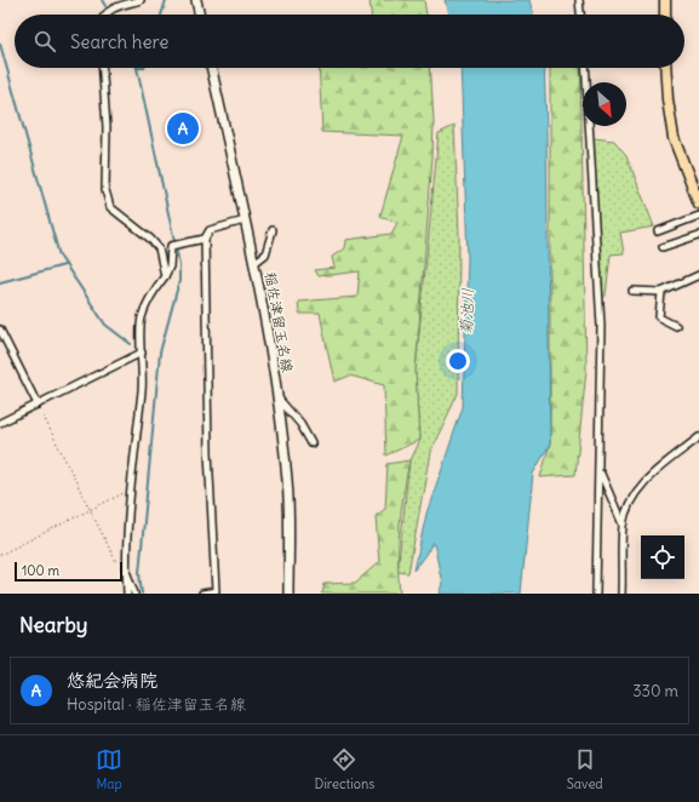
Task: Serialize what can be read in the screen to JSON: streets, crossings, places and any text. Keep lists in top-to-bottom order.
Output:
{
  "streets": {
    "main road": ["稲佐津留玉名線"]
  },
  "water": ["菊池川"],
  "scale_bar": "100 m",
  "north": "bottom right",
  "page": {
    "search": "Search here",
    "pins": "A",
    "scale": "100 m",
    "heading": "Nearby",
    "list": [
      {
        "mark": "A",
        "name": "悠紀会病院",
        "note": "Hospital · 稲佐津留玉名線",
        "value": "330 m"
      }
    ],
    "nav": ["Map", "Directions", "Saved"]
  }
}
